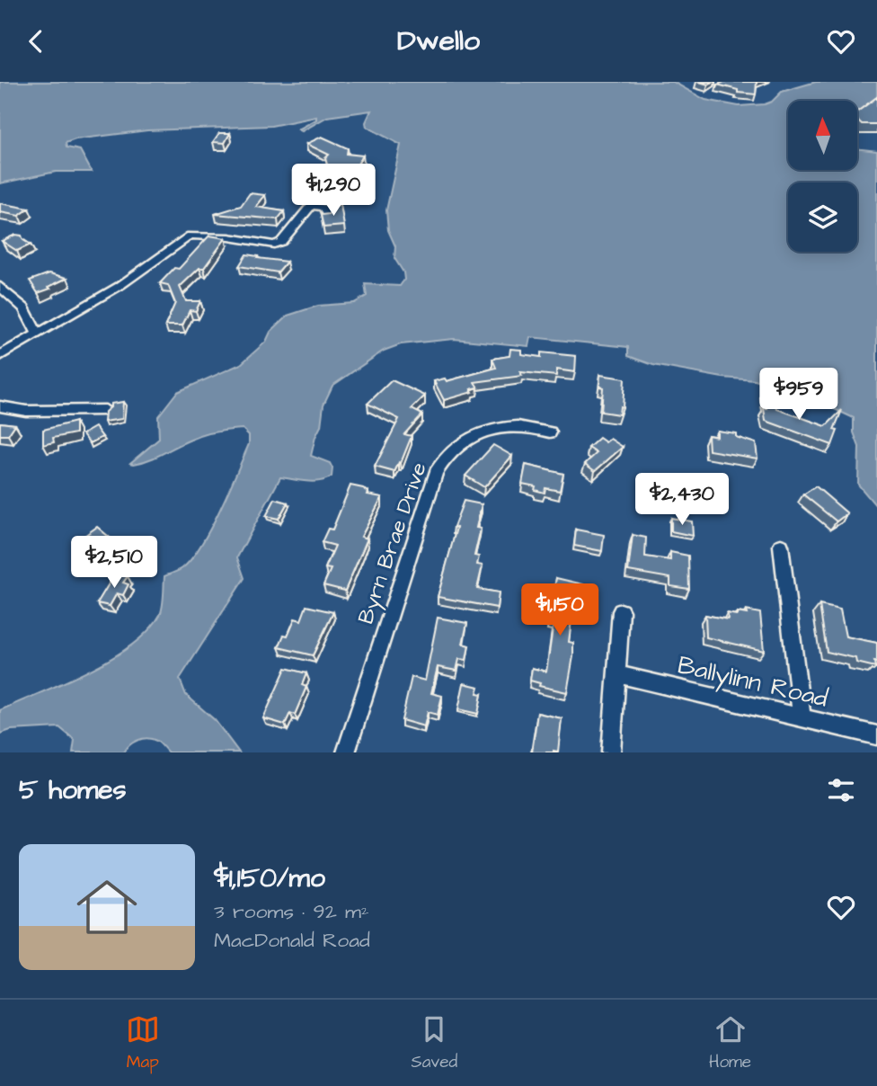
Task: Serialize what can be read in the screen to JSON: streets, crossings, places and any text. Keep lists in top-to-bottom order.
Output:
{
  "streets": {
    "street": ["Byrn Brae Drive", "Ballylinn Road"]
  },
  "north": "top",
  "page": {
    "header": "Dwello",
    "price": [
      "$1,290",
      "$959",
      "$2,430",
      "$2,510",
      "$1,150"
    ],
    "heading": "5 homes",
    "list": [
      {
        "name": "$1,150/mo",
        "note": "3 rooms · 92 m² · MacDonald Road"
      }
    ],
    "tabs": ["Map", "Saved", "Home"]
  }
}
